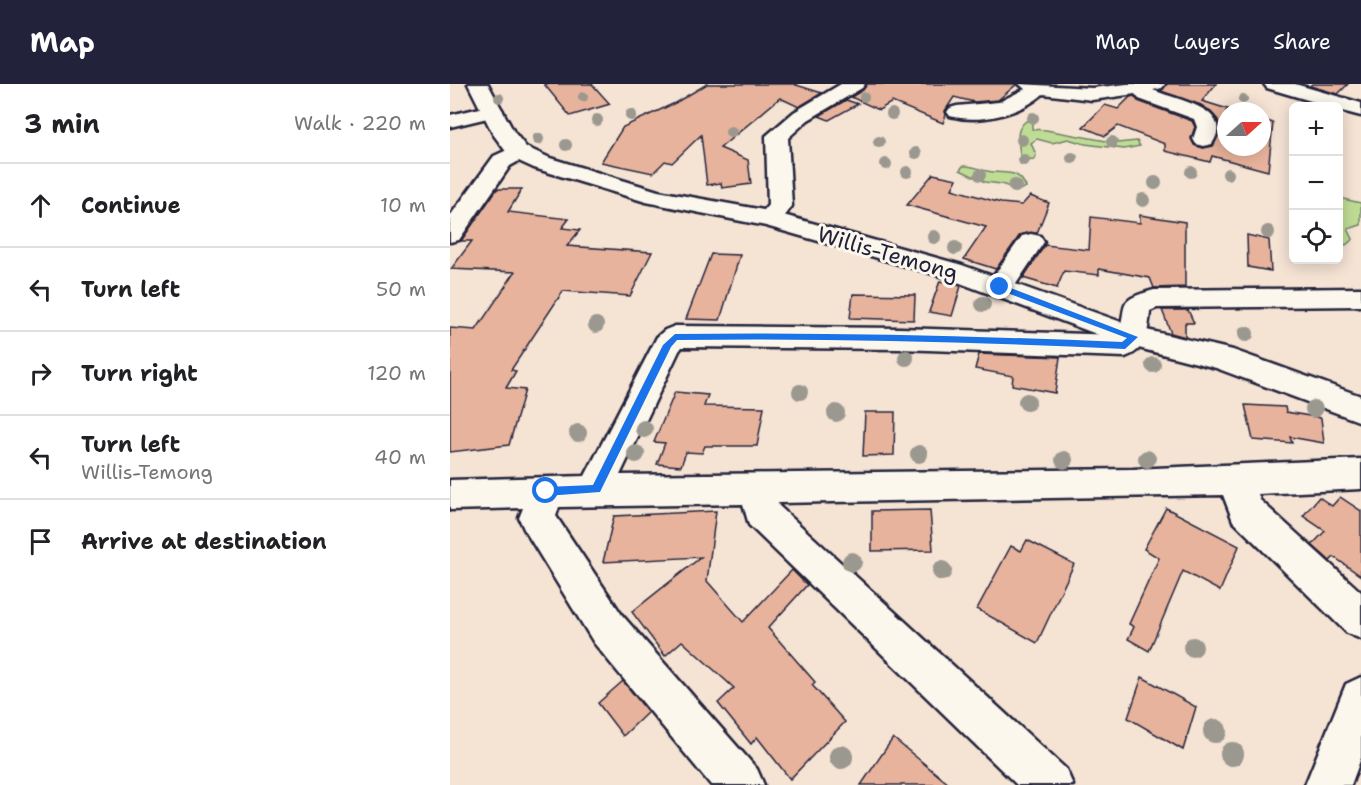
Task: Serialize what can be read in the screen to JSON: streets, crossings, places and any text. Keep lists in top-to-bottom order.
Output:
{
  "streets": {
    "street": ["Willis-Temong"]
  },
  "north": "right",
  "page": {
    "header": "Map",
    "nav": ["Map", "Layers", "Share"],
    "heading": ["3 min", "Walk · 220 m"],
    "map_buttons": ["+", "−"],
    "list": [
      ["Continue", "10 m"],
      ["Turn left", "50 m"],
      ["Turn right", "120 m"],
      ["Turn left", "Willis-Temong", "40 m"],
      "Arrive at destination"
    ]
  }
}
